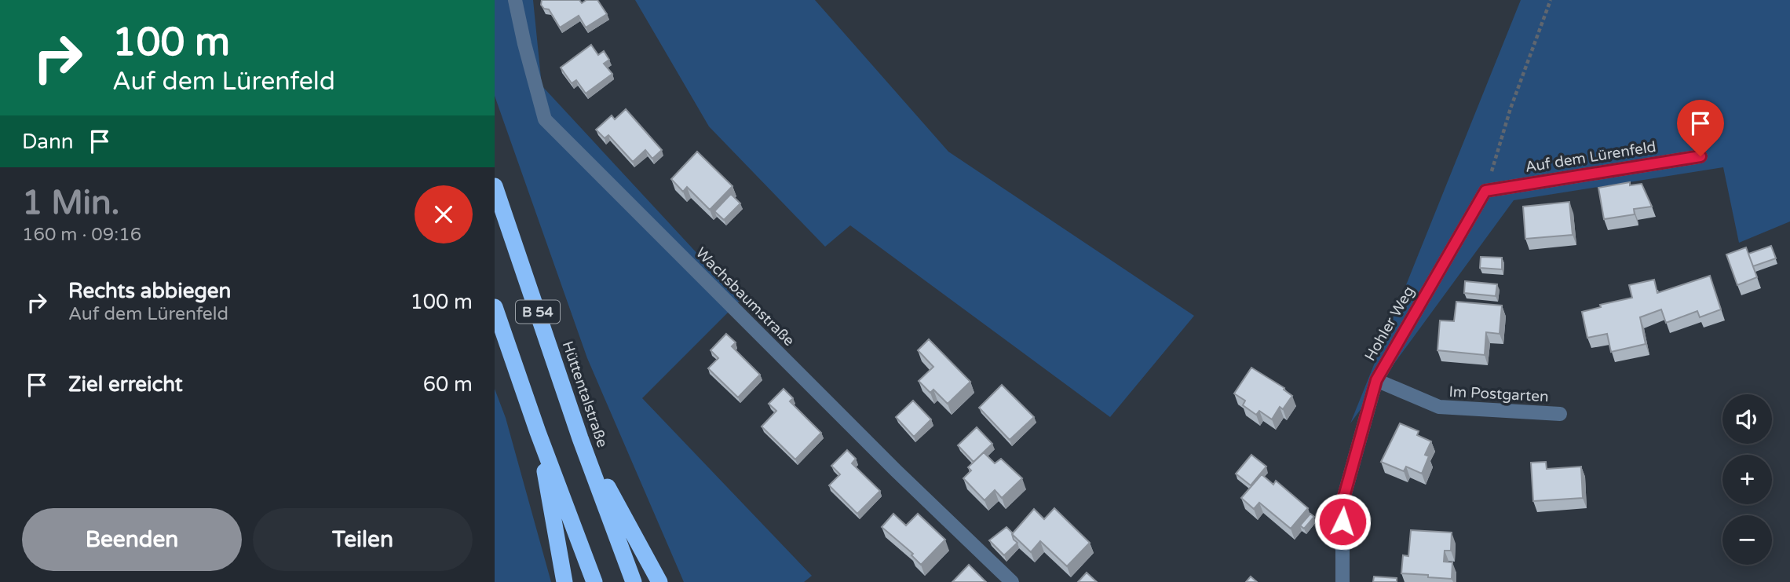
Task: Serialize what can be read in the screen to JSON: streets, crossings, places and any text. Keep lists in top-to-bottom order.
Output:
{
  "streets": {
    "highway": ["B 54", "Hüttentalstraße"],
    "street": [
      "Auf dem Lürenfeld",
      "Wachsbaumstraße",
      "Hohler Weg",
      "Im Postgarten"
    ]
  },
  "crossings": [
    ["Auf dem Lürenfeld", "Hohler Weg"],
    ["Hohler Weg", "Im Postgarten"]
  ],
  "page": {
    "turn": ["100 m", "Auf dem Lürenfeld"],
    "then": "Dann",
    "heading": ["1 Min.", "160 m · 09:16"],
    "list": [
      {
        "name": "Rechts abbiegen",
        "note": "Auf dem Lürenfeld",
        "value": "100 m"
      },
      {
        "name": "Ziel erreicht",
        "value": "60 m"
      }
    ],
    "map_buttons": ["+", "−"],
    "buttons": ["Beenden", "Teilen"]
  }
}
